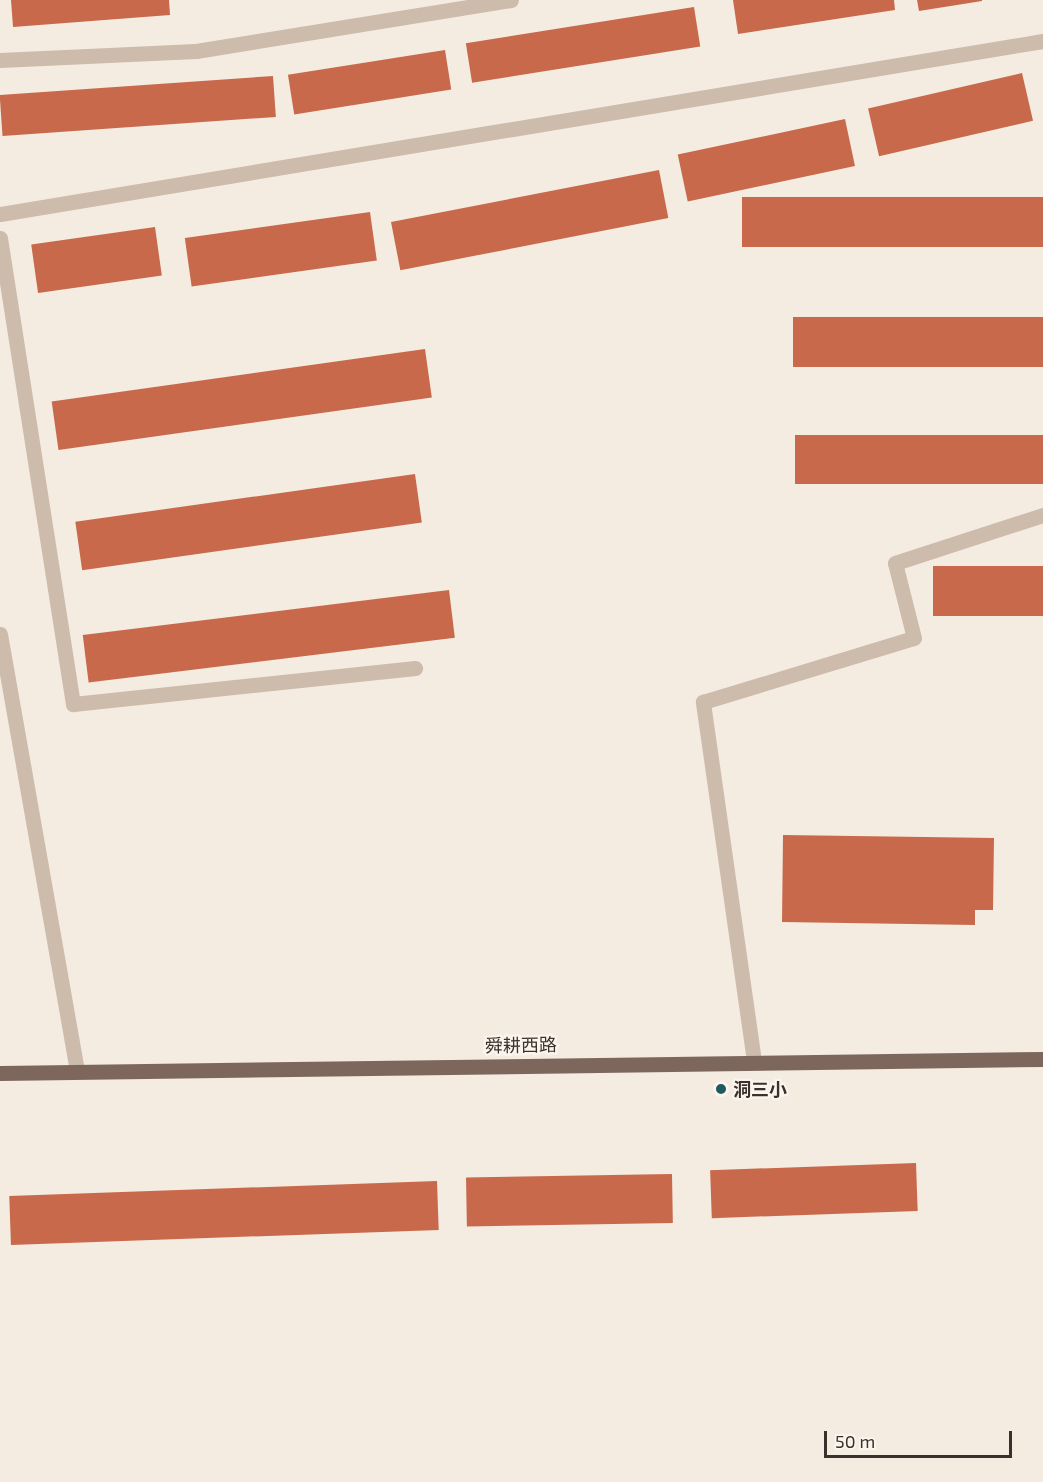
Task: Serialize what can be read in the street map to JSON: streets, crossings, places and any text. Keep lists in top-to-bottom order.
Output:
{
  "streets": {
    "main road": ["舜耕西路"]
  },
  "places": ["洞三小"],
  "scale_bar": "50 m"
}
